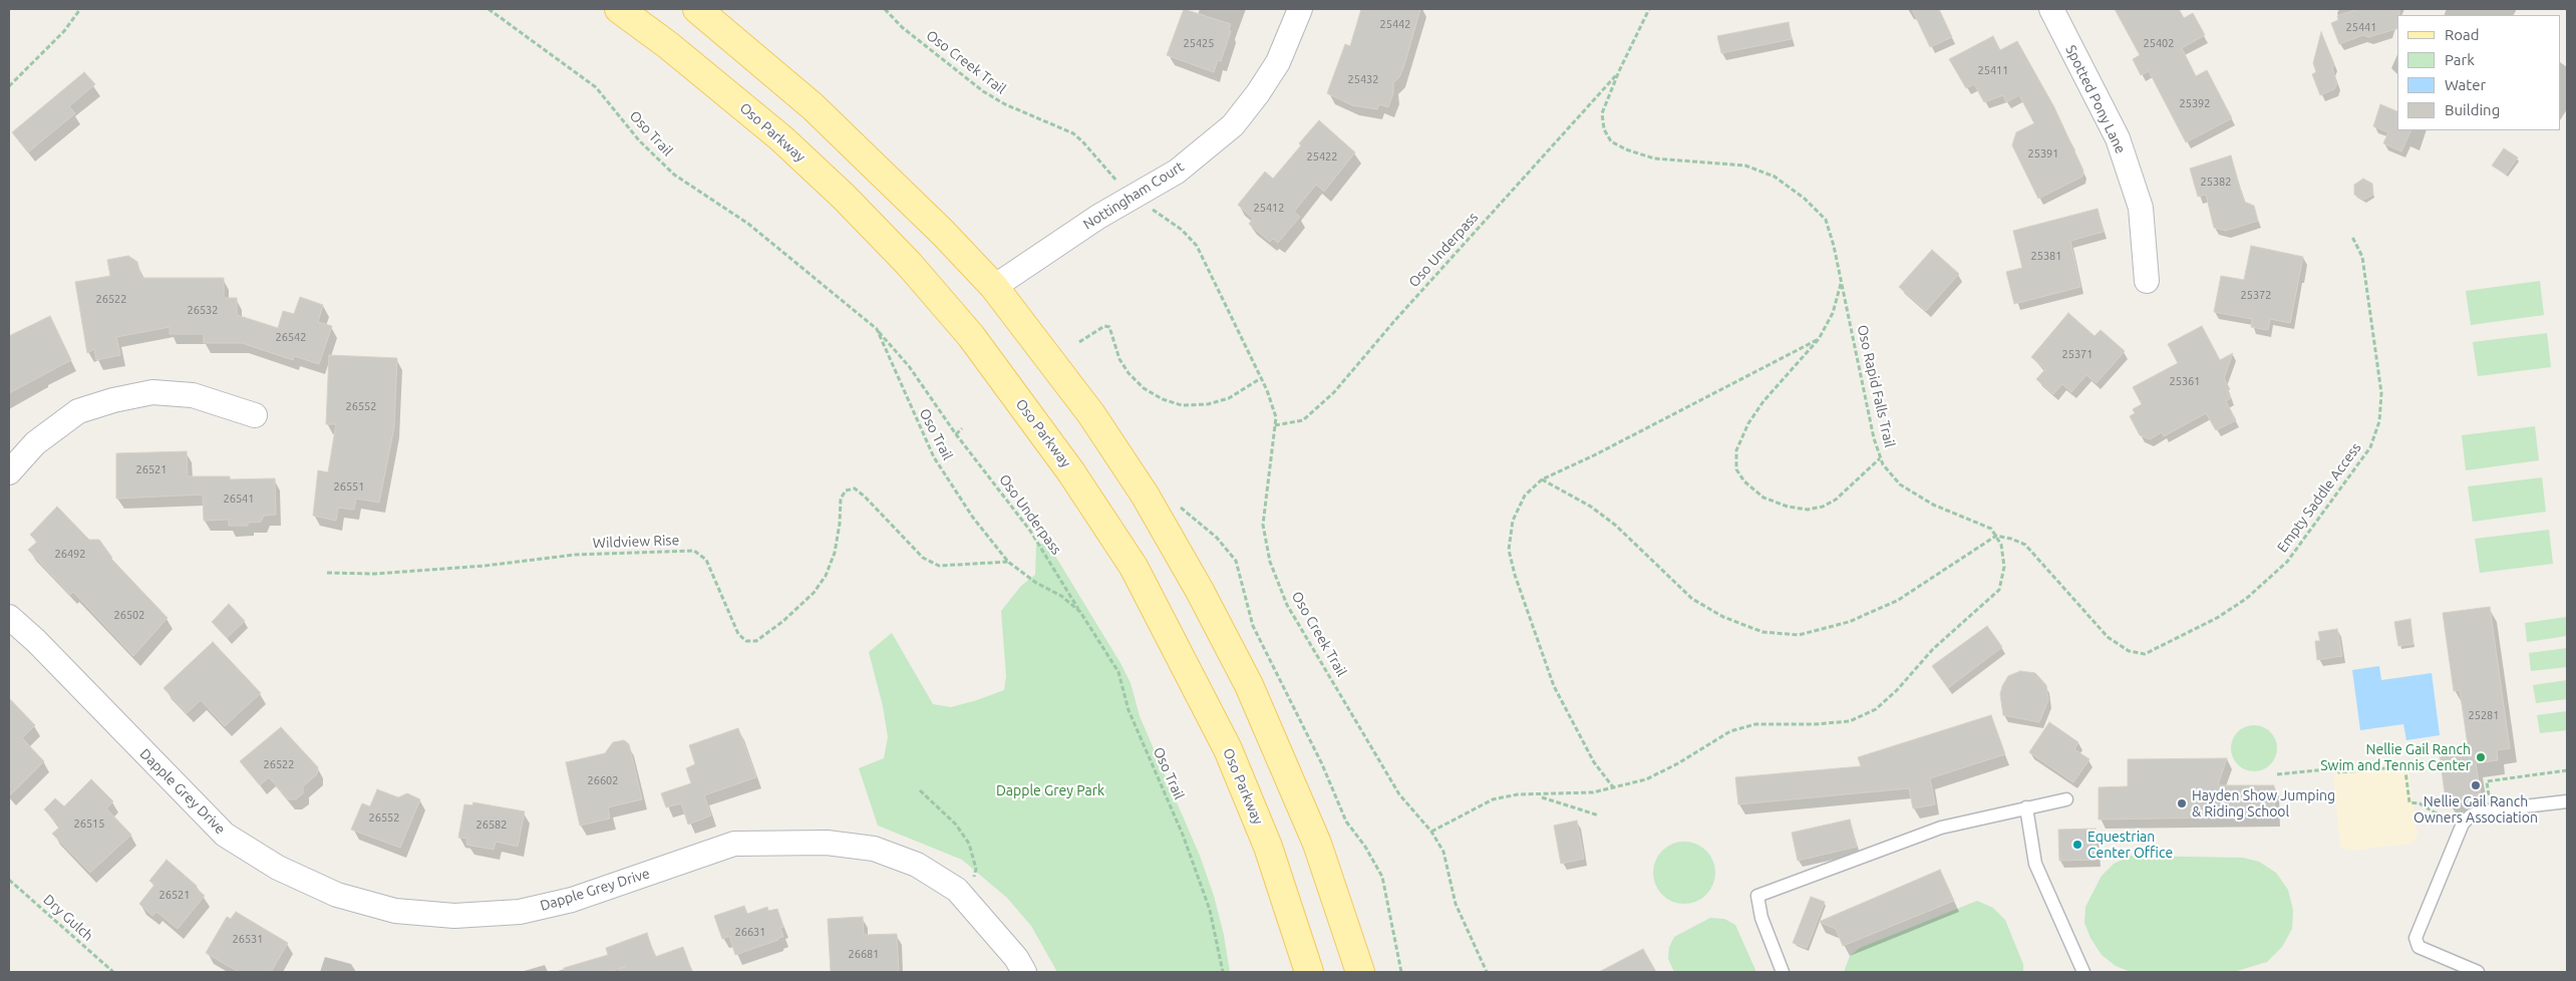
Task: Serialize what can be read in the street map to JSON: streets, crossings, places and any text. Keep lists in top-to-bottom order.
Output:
{
  "streets": {
    "main road": ["Oso Parkway"],
    "street": ["Spotted Pony Lane", "Nottingham Court", "Dapple Grey Drive"],
    "path": [
      "Oso Creek Trail",
      "Oso Trail",
      "Oso Underpass",
      "Oso Rapid Falls Trail",
      "Empty Saddle Access",
      "Wildview Rise",
      "Dry Gulch"
    ]
  },
  "crossings": [
    ["Oso Creek Trail", "Oso Underpass"],
    ["Oso Trail", "Oso Underpass"],
    ["Oso Trail", "Wildview Rise"],
    ["Oso Underpass", "Oso Rapid Falls Trail"],
    ["Oso Rapid Falls Trail", "Empty Saddle Access"]
  ],
  "parks": ["Dapple Grey Park"],
  "places": [
    "Nellie Gail Ranch Swim and Tennis Center",
    "Nellie Gail Ranch Owners Association",
    "Hayden Show Jumping & Riding School",
    "Equestrian Center Office"
  ],
  "house_numbers": [
    "25442",
    "25441",
    "25425",
    "25402",
    "25411",
    "25432",
    "25392",
    "25391",
    "25422",
    "25382",
    "25412",
    "25381",
    "25372",
    "26522",
    "26532",
    "26542",
    "25371",
    "25361",
    "26552",
    "26521",
    "26551",
    "26541",
    "26492",
    "26502",
    "25281",
    "26522",
    "26602",
    "26552",
    "26515",
    "26582",
    "26521",
    "26631",
    "26531",
    "26681"
  ],
  "legend": [
    "Road",
    "Park",
    "Water",
    "Building"
  ]
}
